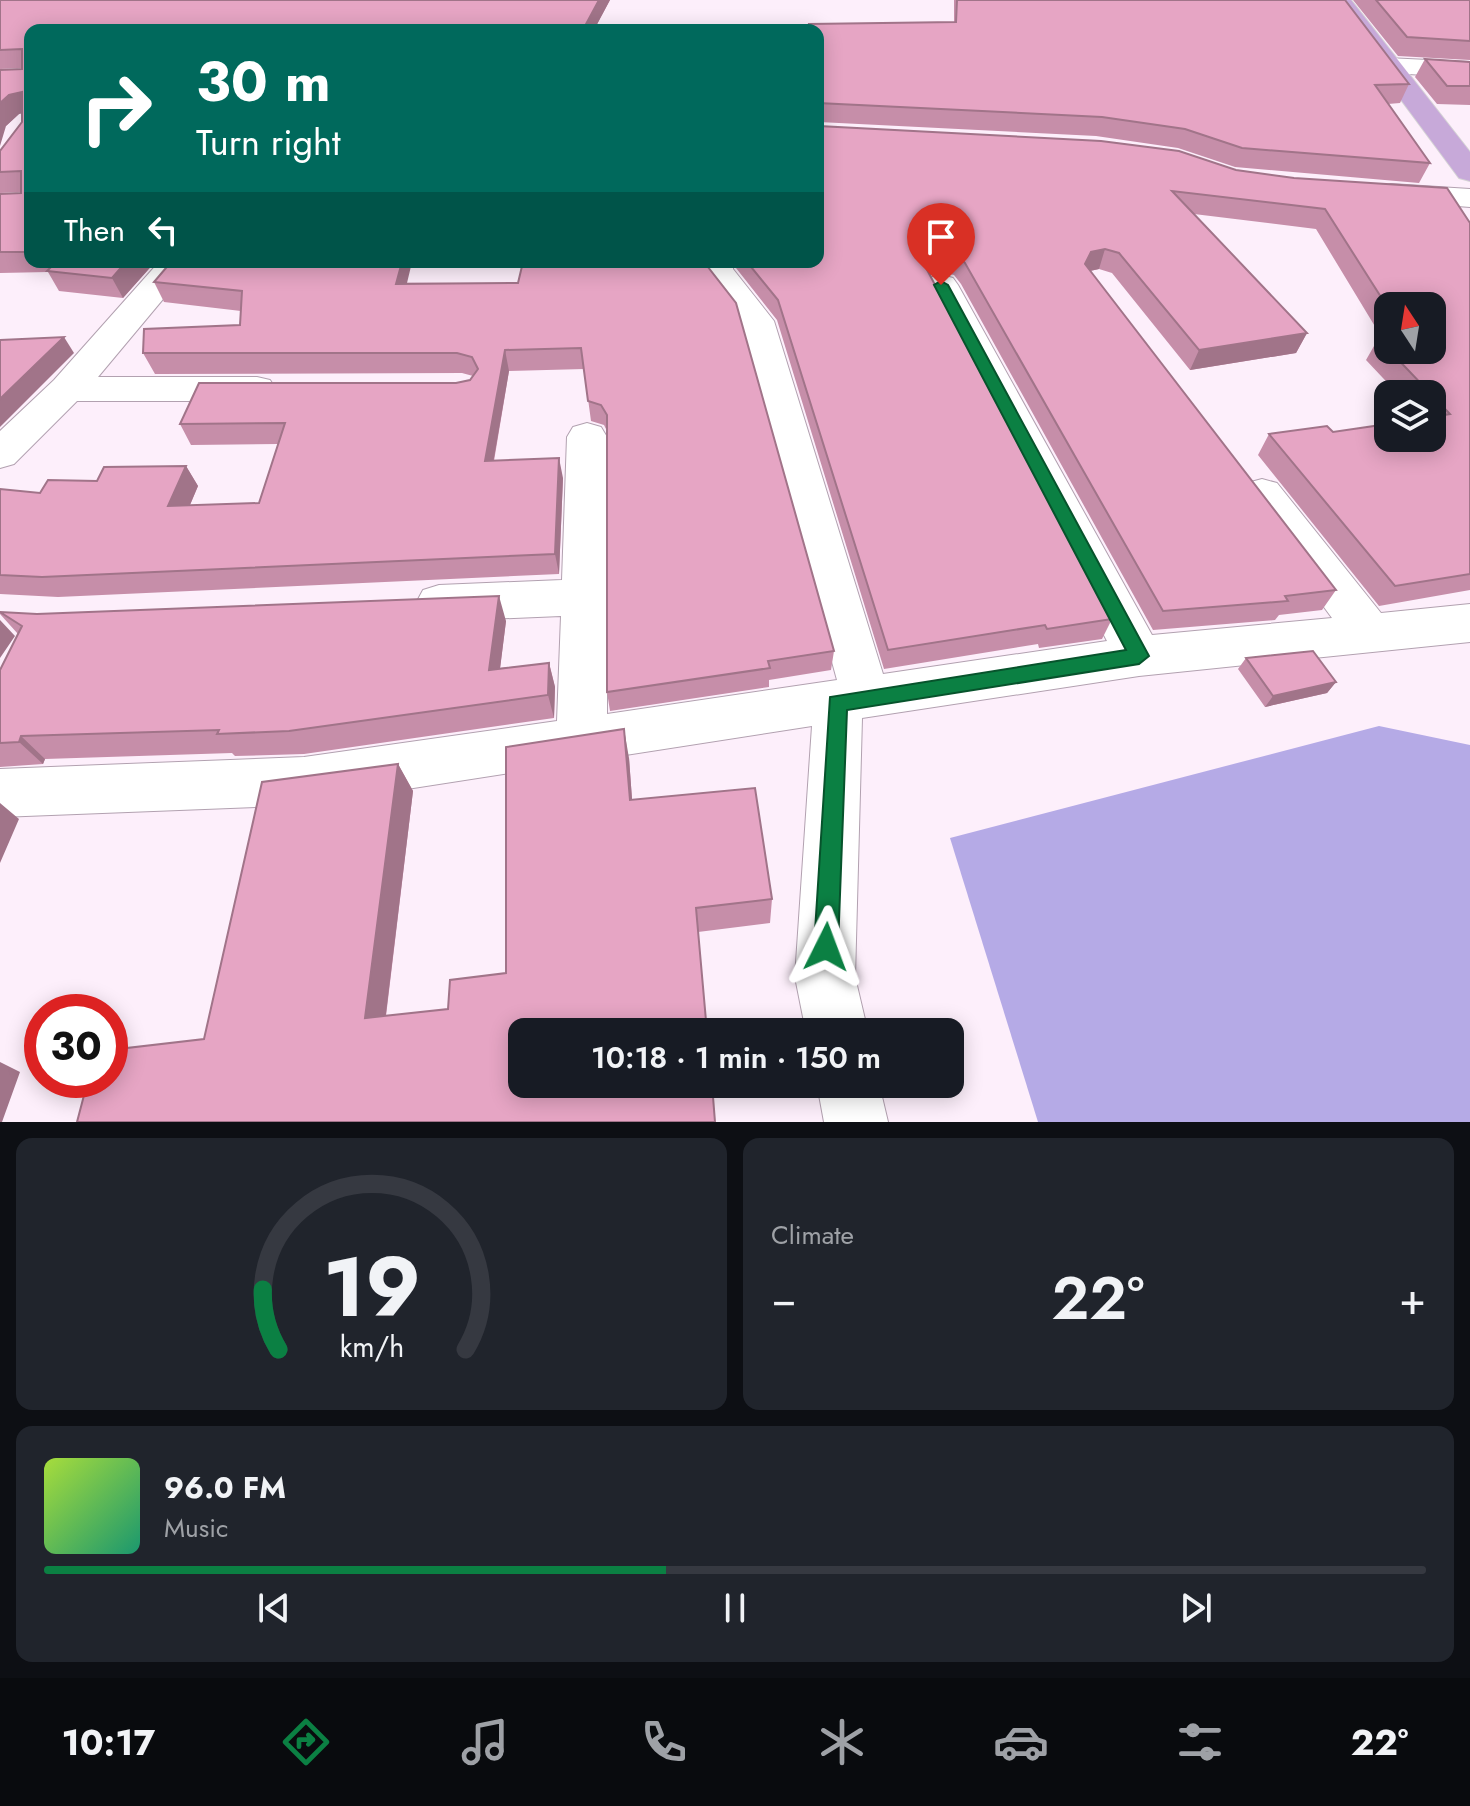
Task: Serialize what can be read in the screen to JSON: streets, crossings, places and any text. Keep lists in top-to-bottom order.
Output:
{
  "north": "top",
  "page": {
    "turn": ["30 m", "Turn right"],
    "then": "Then",
    "limit": "30",
    "trip": "10:18 · 1 min · 150 m",
    "tile": "Climate",
    "heat": ["−", "22°", "+"],
    "song": ["96.0 FM", "Music"],
    "tabs": ["10:17", "22°"],
    "gauge": ["19", "km/h"]
  }
}
